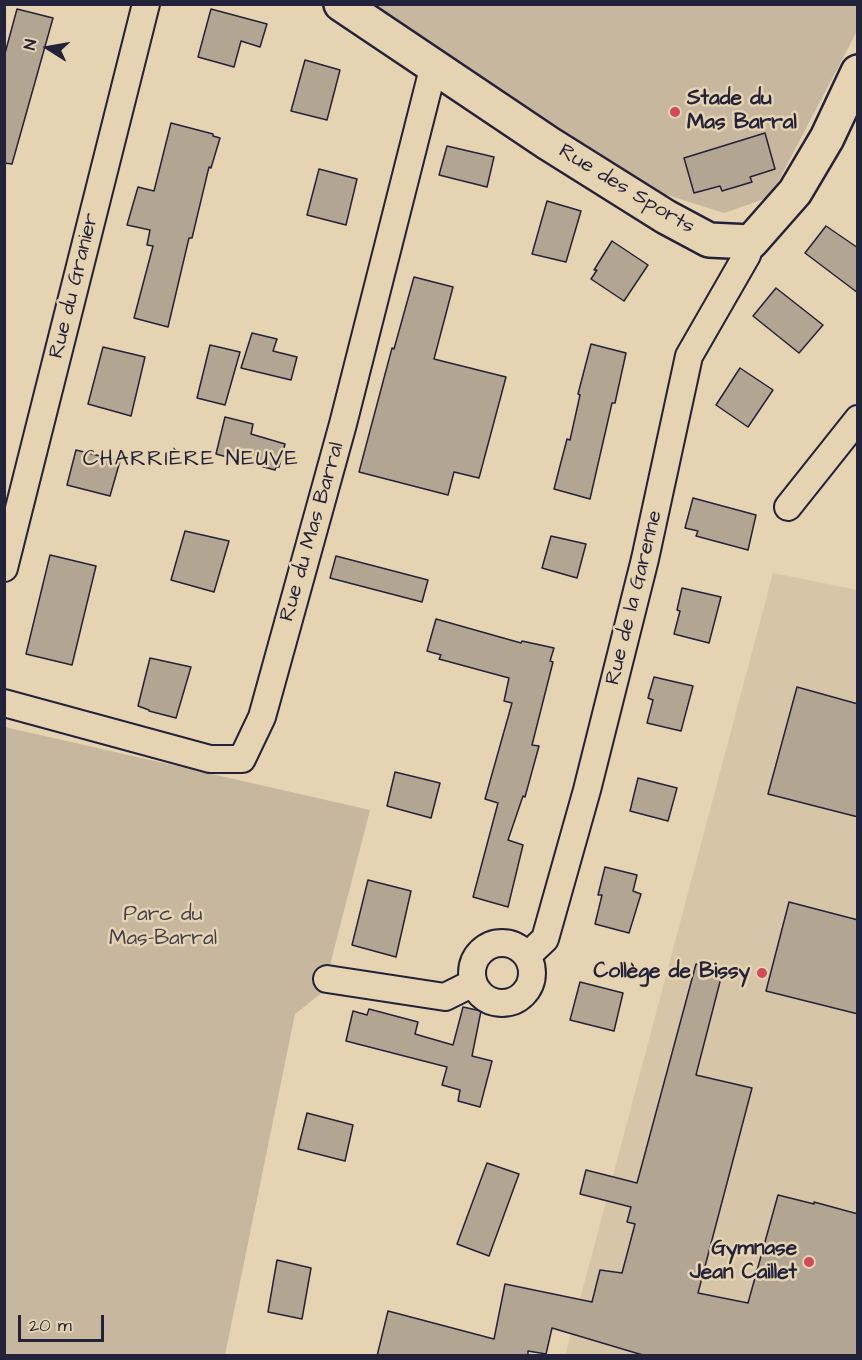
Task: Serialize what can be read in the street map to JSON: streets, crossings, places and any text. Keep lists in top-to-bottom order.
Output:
{
  "streets": {
    "street": [
      "Rue des Sports",
      "Rue du Granier",
      "Rue du Mas Barral",
      "Rue de la Garenne"
    ]
  },
  "crossings": [
    ["Rue des Sports", "Rue du Mas Barral"],
    ["Rue des Sports", "Rue de la Garenne"]
  ],
  "districts": ["CHARRIÈRE NEUVE"],
  "parks": ["Parc du Mas-Barral"],
  "places": ["Stade du Mas Barral", "Collège de Bissy", "Gymnase Jean Caillet"],
  "scale_bar": "20 m",
  "north": "left"
}
